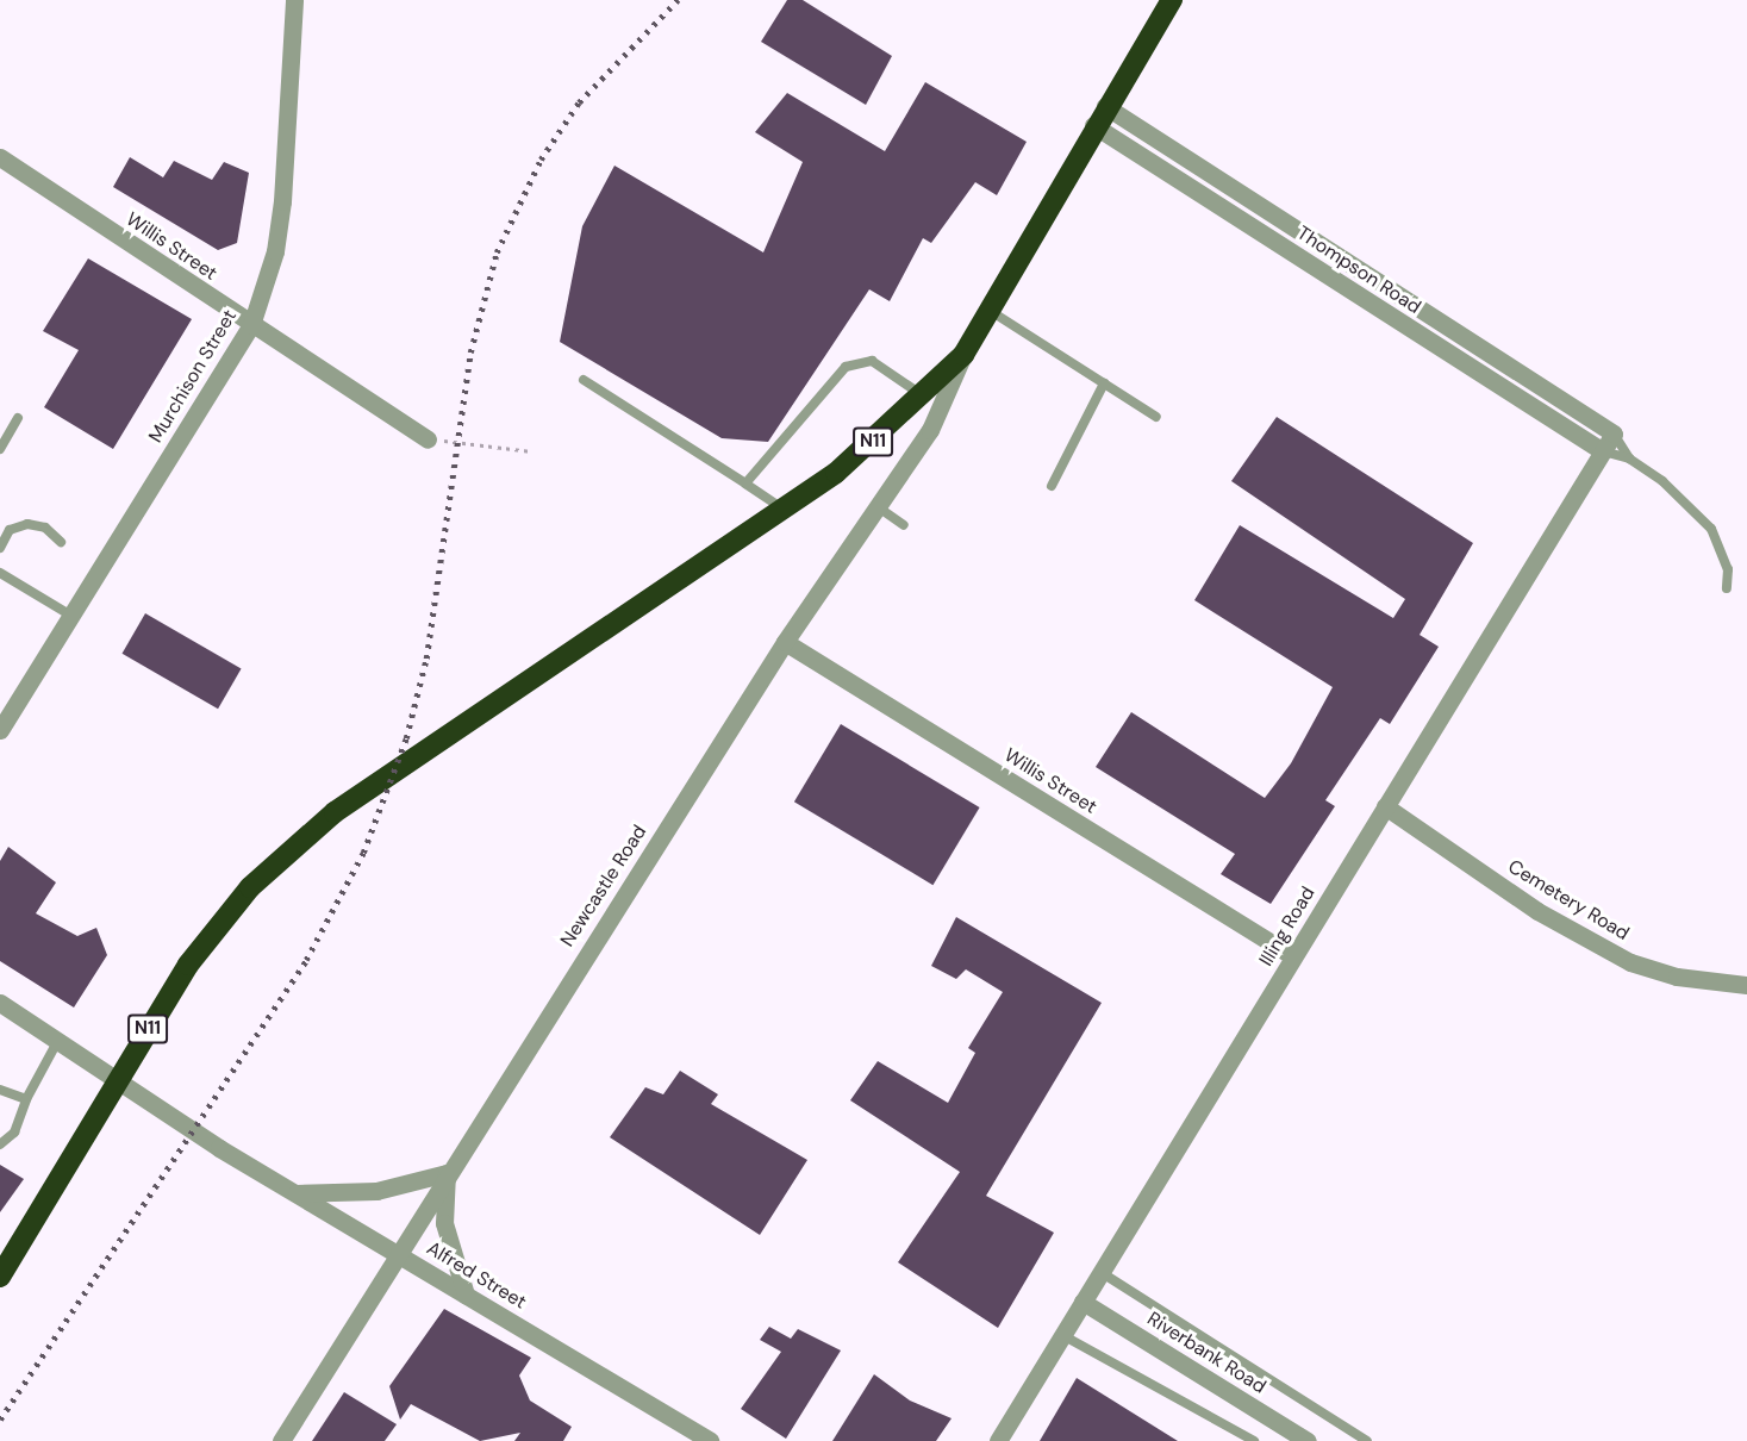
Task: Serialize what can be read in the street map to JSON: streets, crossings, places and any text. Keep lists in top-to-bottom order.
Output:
{
  "streets": {
    "highway": ["N11"],
    "street": [
      "Willis Street",
      "Thompson Road",
      "Murchison Street",
      "Newcastle Road",
      "Cemetery Road",
      "Illing Road",
      "Alfred Street",
      "Riverbank Road"
    ]
  },
  "crossings": [
    ["Willis Street", "Murchison Street"],
    ["Willis Street", "Newcastle Road"],
    ["Willis Street", "Illing Road"],
    ["Thompson Road", "N11"],
    ["Thompson Road", "Illing Road"],
    ["N11", "Newcastle Road"],
    ["N11", "Alfred Street"],
    ["Newcastle Road", "Alfred Street"],
    ["Cemetery Road", "Illing Road"],
    ["Illing Road", "Riverbank Road"]
  ]
}
